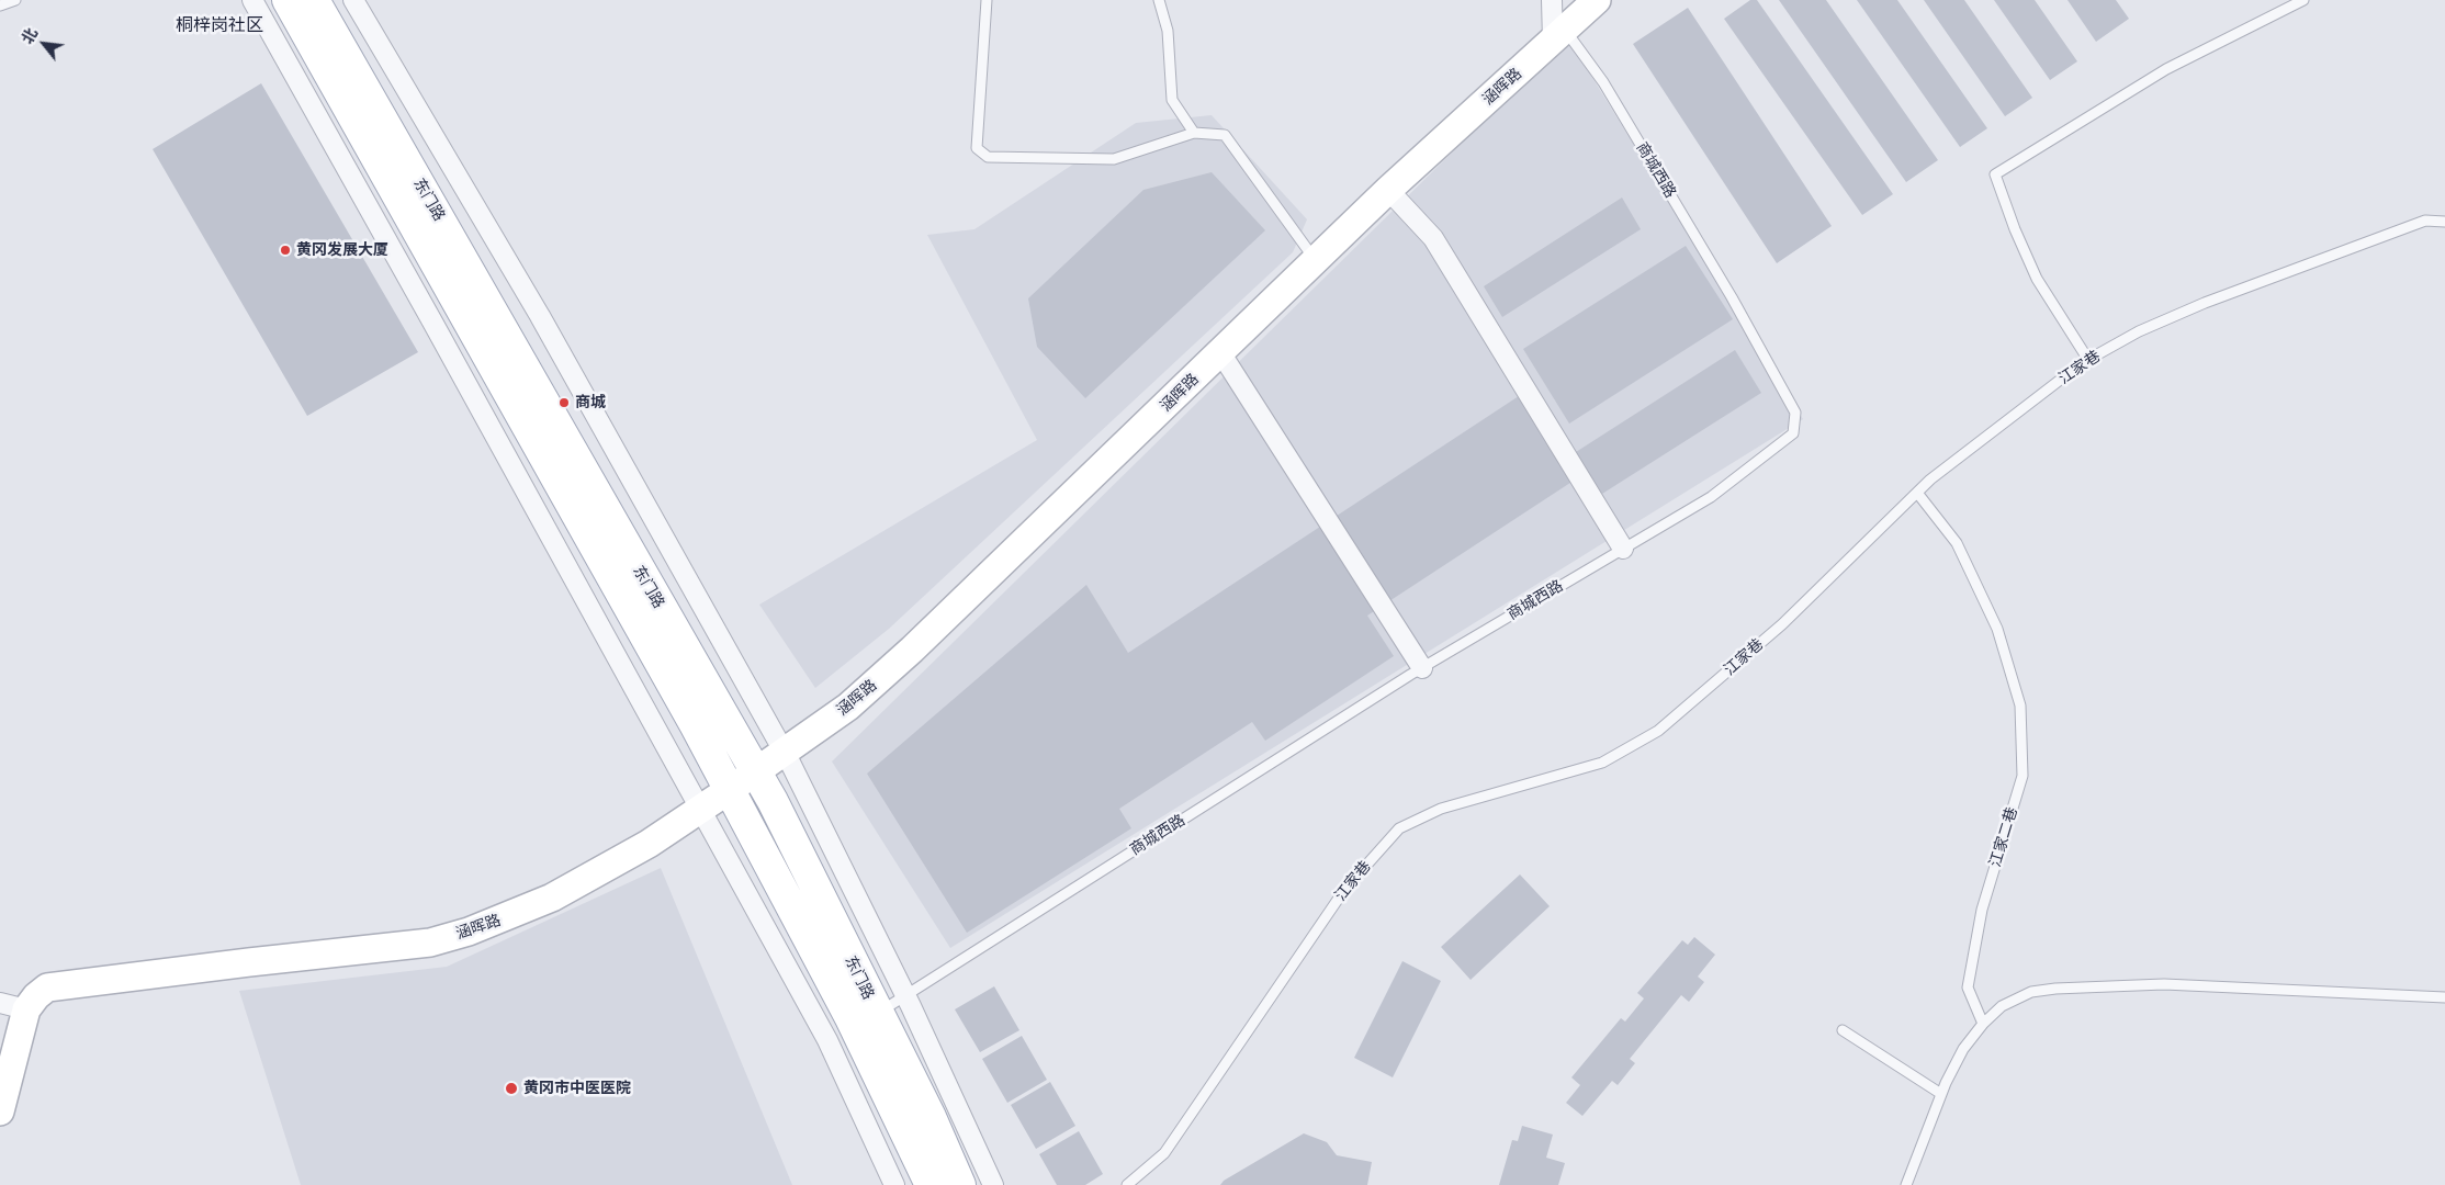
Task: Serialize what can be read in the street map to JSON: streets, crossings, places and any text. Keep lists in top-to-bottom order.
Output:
{
  "streets": {
    "main road": ["东门路"],
    "street": ["涵晖路"],
    "lane": ["商城西路", "江家巷", "江家二巷"]
  },
  "crossings": [
    ["涵晖路", "商城西路"],
    ["涵晖路", "东门路"],
    ["商城西路", "东门路"],
    ["江家巷", "江家二巷"]
  ],
  "districts": ["桐梓岗社区"],
  "places": ["黄冈发展大厦", "商城", "黄冈市中医医院"],
  "north": "top left"
}
